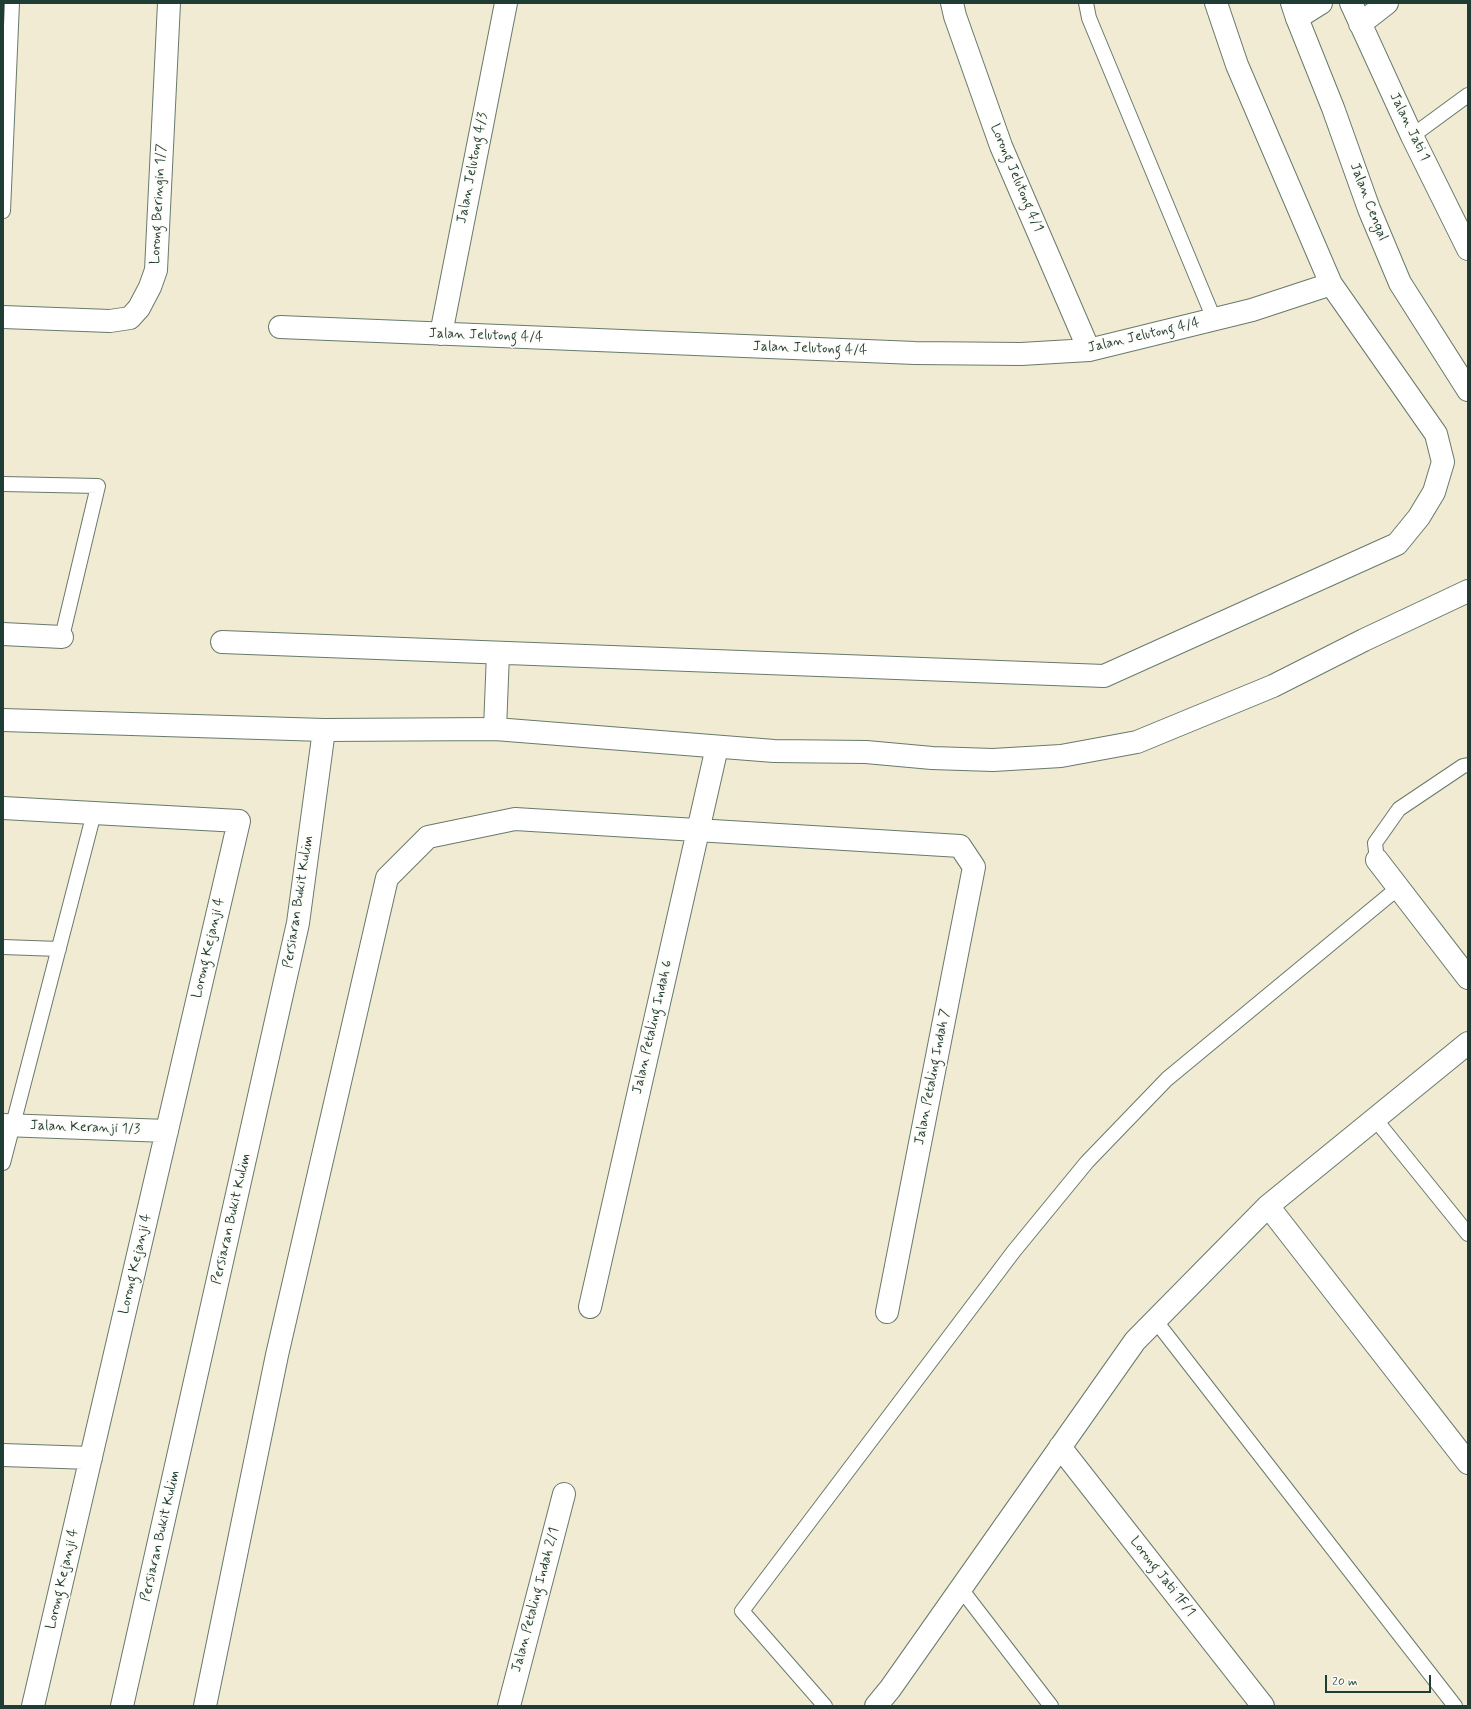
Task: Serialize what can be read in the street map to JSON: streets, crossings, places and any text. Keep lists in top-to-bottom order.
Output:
{
  "streets": {
    "street": [
      "Jalan Jati 1",
      "Jalan Jelutong 4/3",
      "Lorong Jelutong 4/1",
      "Jalan Cengal",
      "Lorong Beringin 1/7",
      "Jalan Jelutong 4/4",
      "Persiaran Bukit Kulim",
      "Lorong Kejanji 4",
      "Jalan Petaling Indah 6",
      "Jalan Petaling Indah 7",
      "Jalan Keranji 1/3",
      "Lorong Jati 1F/1",
      "Jalan Petaling Indah 2/1"
    ]
  },
  "crossings": [
    ["Jalan Jelutong 4/3", "Jalan Jelutong 4/4"],
    ["Lorong Jelutong 4/1", "Jalan Jelutong 4/4"],
    ["Lorong Kejanji 4", "Jalan Keranji 1/3"],
    ["Jalan Petaling Indah 6", "Jalan Petaling Indah 7"]
  ],
  "scale_bar": "20 m"
}
